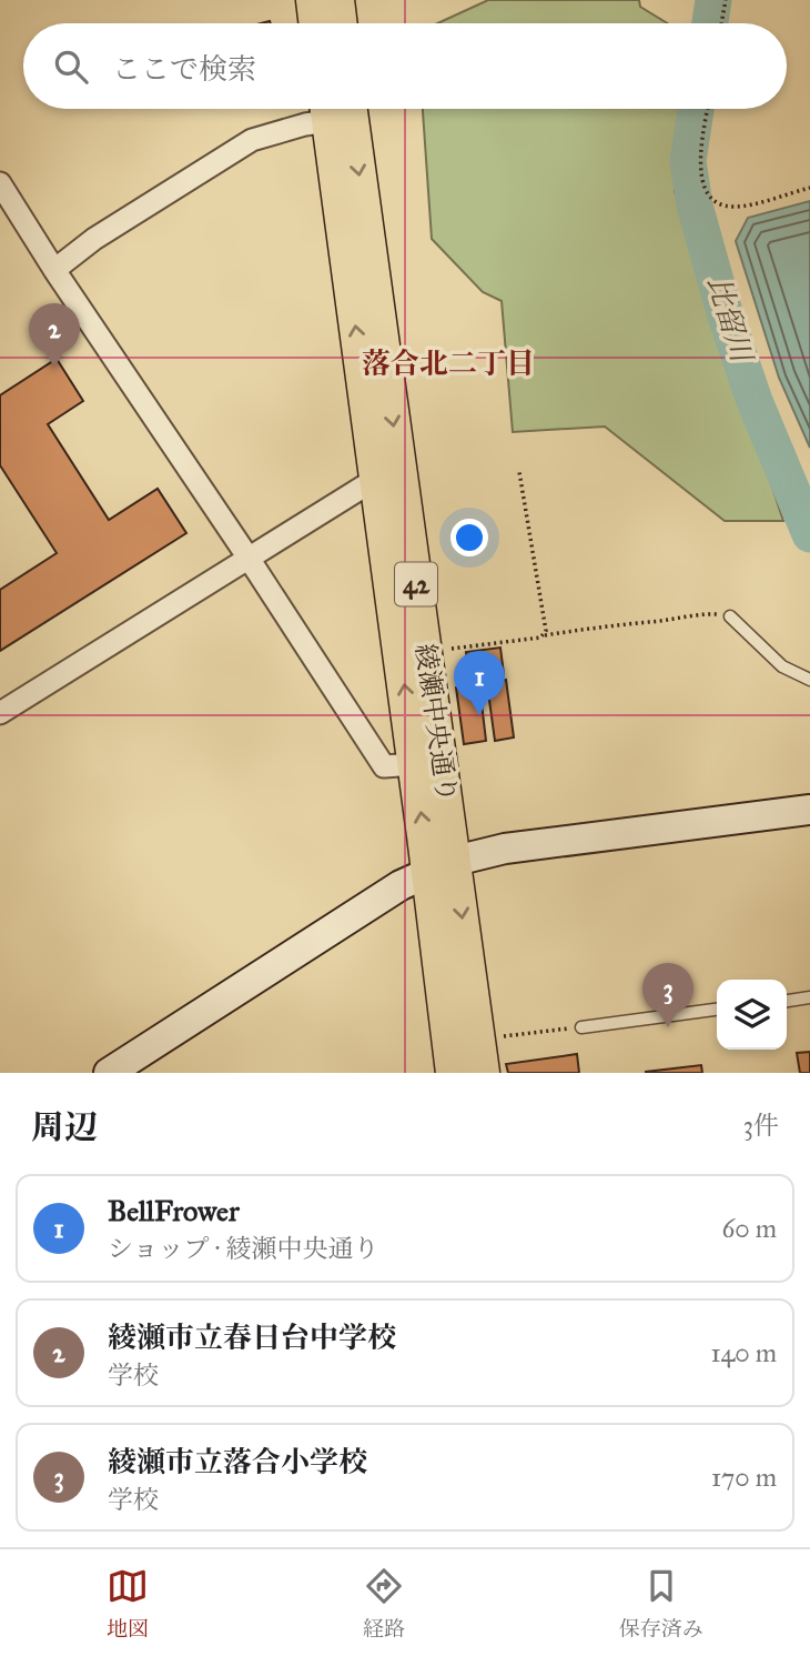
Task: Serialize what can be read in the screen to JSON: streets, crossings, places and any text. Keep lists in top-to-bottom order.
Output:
{
  "streets": {
    "main road": ["42", "綾瀬中央通り"]
  },
  "districts": ["落合北二丁目"],
  "water": ["比留川"],
  "page": {
    "search": "ここで検索",
    "pins": ["2", "1", "3"],
    "heading": ["周辺", "3件"],
    "list": [
      {
        "mark": "1",
        "name": "BellFrower",
        "note": "ショップ · 綾瀬中央通り",
        "value": "60 m"
      },
      {
        "mark": "2",
        "name": "綾瀬市立春日台中学校",
        "note": "学校",
        "value": "140 m"
      },
      {
        "mark": "3",
        "name": "綾瀬市立落合小学校",
        "note": "学校",
        "value": "170 m"
      }
    ],
    "nav": ["地図", "経路", "保存済み"]
  }
}
